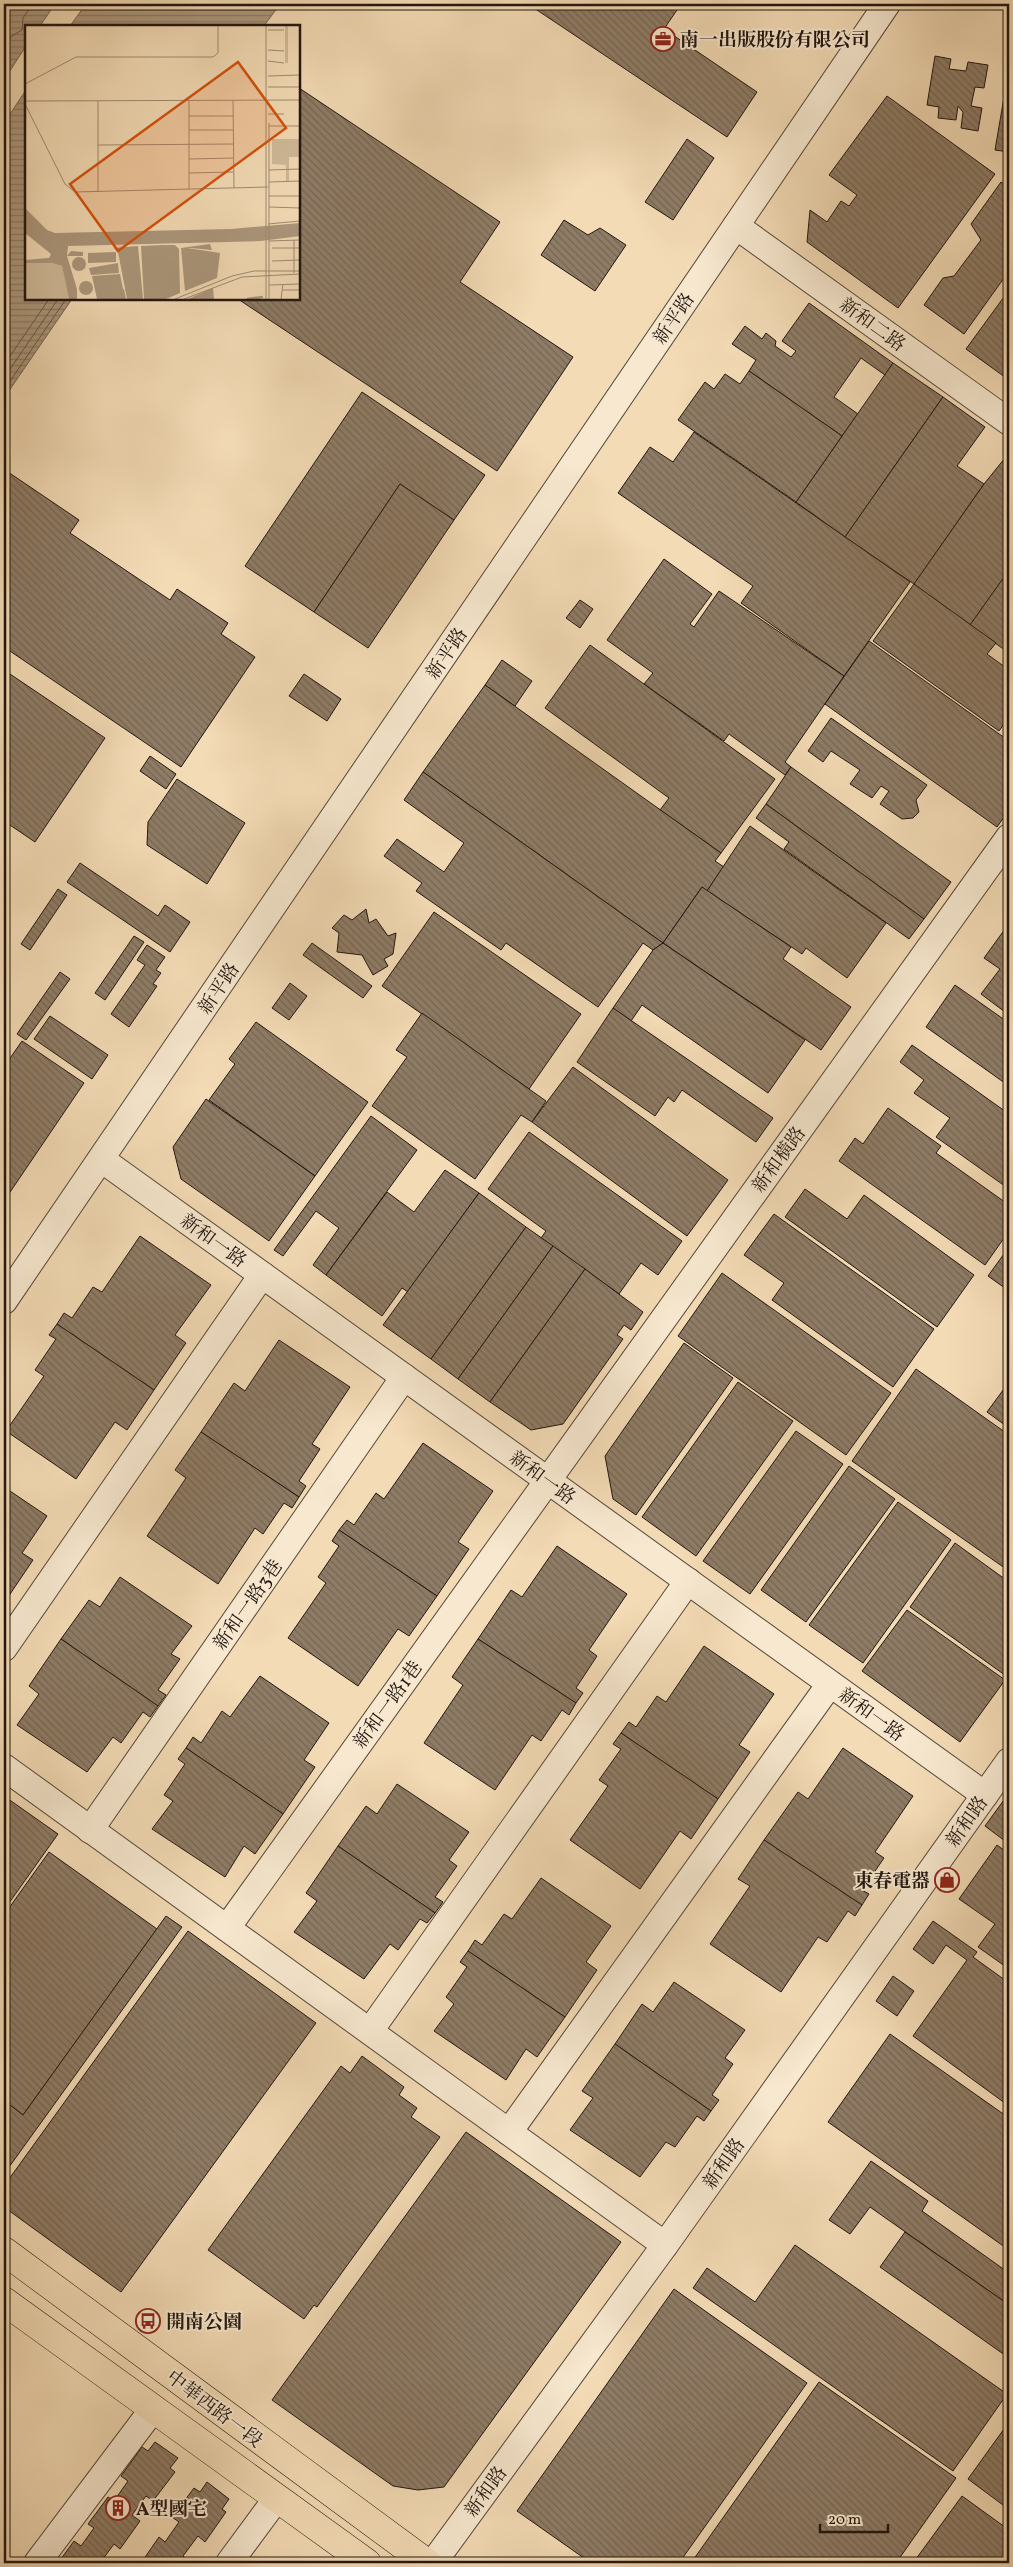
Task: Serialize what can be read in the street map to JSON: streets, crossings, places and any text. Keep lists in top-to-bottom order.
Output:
{
  "streets": {
    "main road": ["中華西路一段"],
    "street": [
      "新平路",
      "新和二路",
      "新和橫路",
      "新和一路",
      "新和一路3巷",
      "新和一路1巷",
      "新和路"
    ]
  },
  "crossings": [
    ["新平路", "新和二路"],
    ["新平路", "新和一路"],
    ["新和橫路", "新和一路"],
    ["新和橫路", "新和一路1巷"],
    ["新和一路", "新和一路3巷"],
    ["新和一路", "新和一路1巷"],
    ["新和一路", "新和路"]
  ],
  "places": {
    "office": ["南一出版股份有限公司"],
    "shop": ["東春電器"],
    "bus stop": ["開南公園"],
    "building": ["A型國宅"]
  },
  "scale_bar": "20 m"
}
